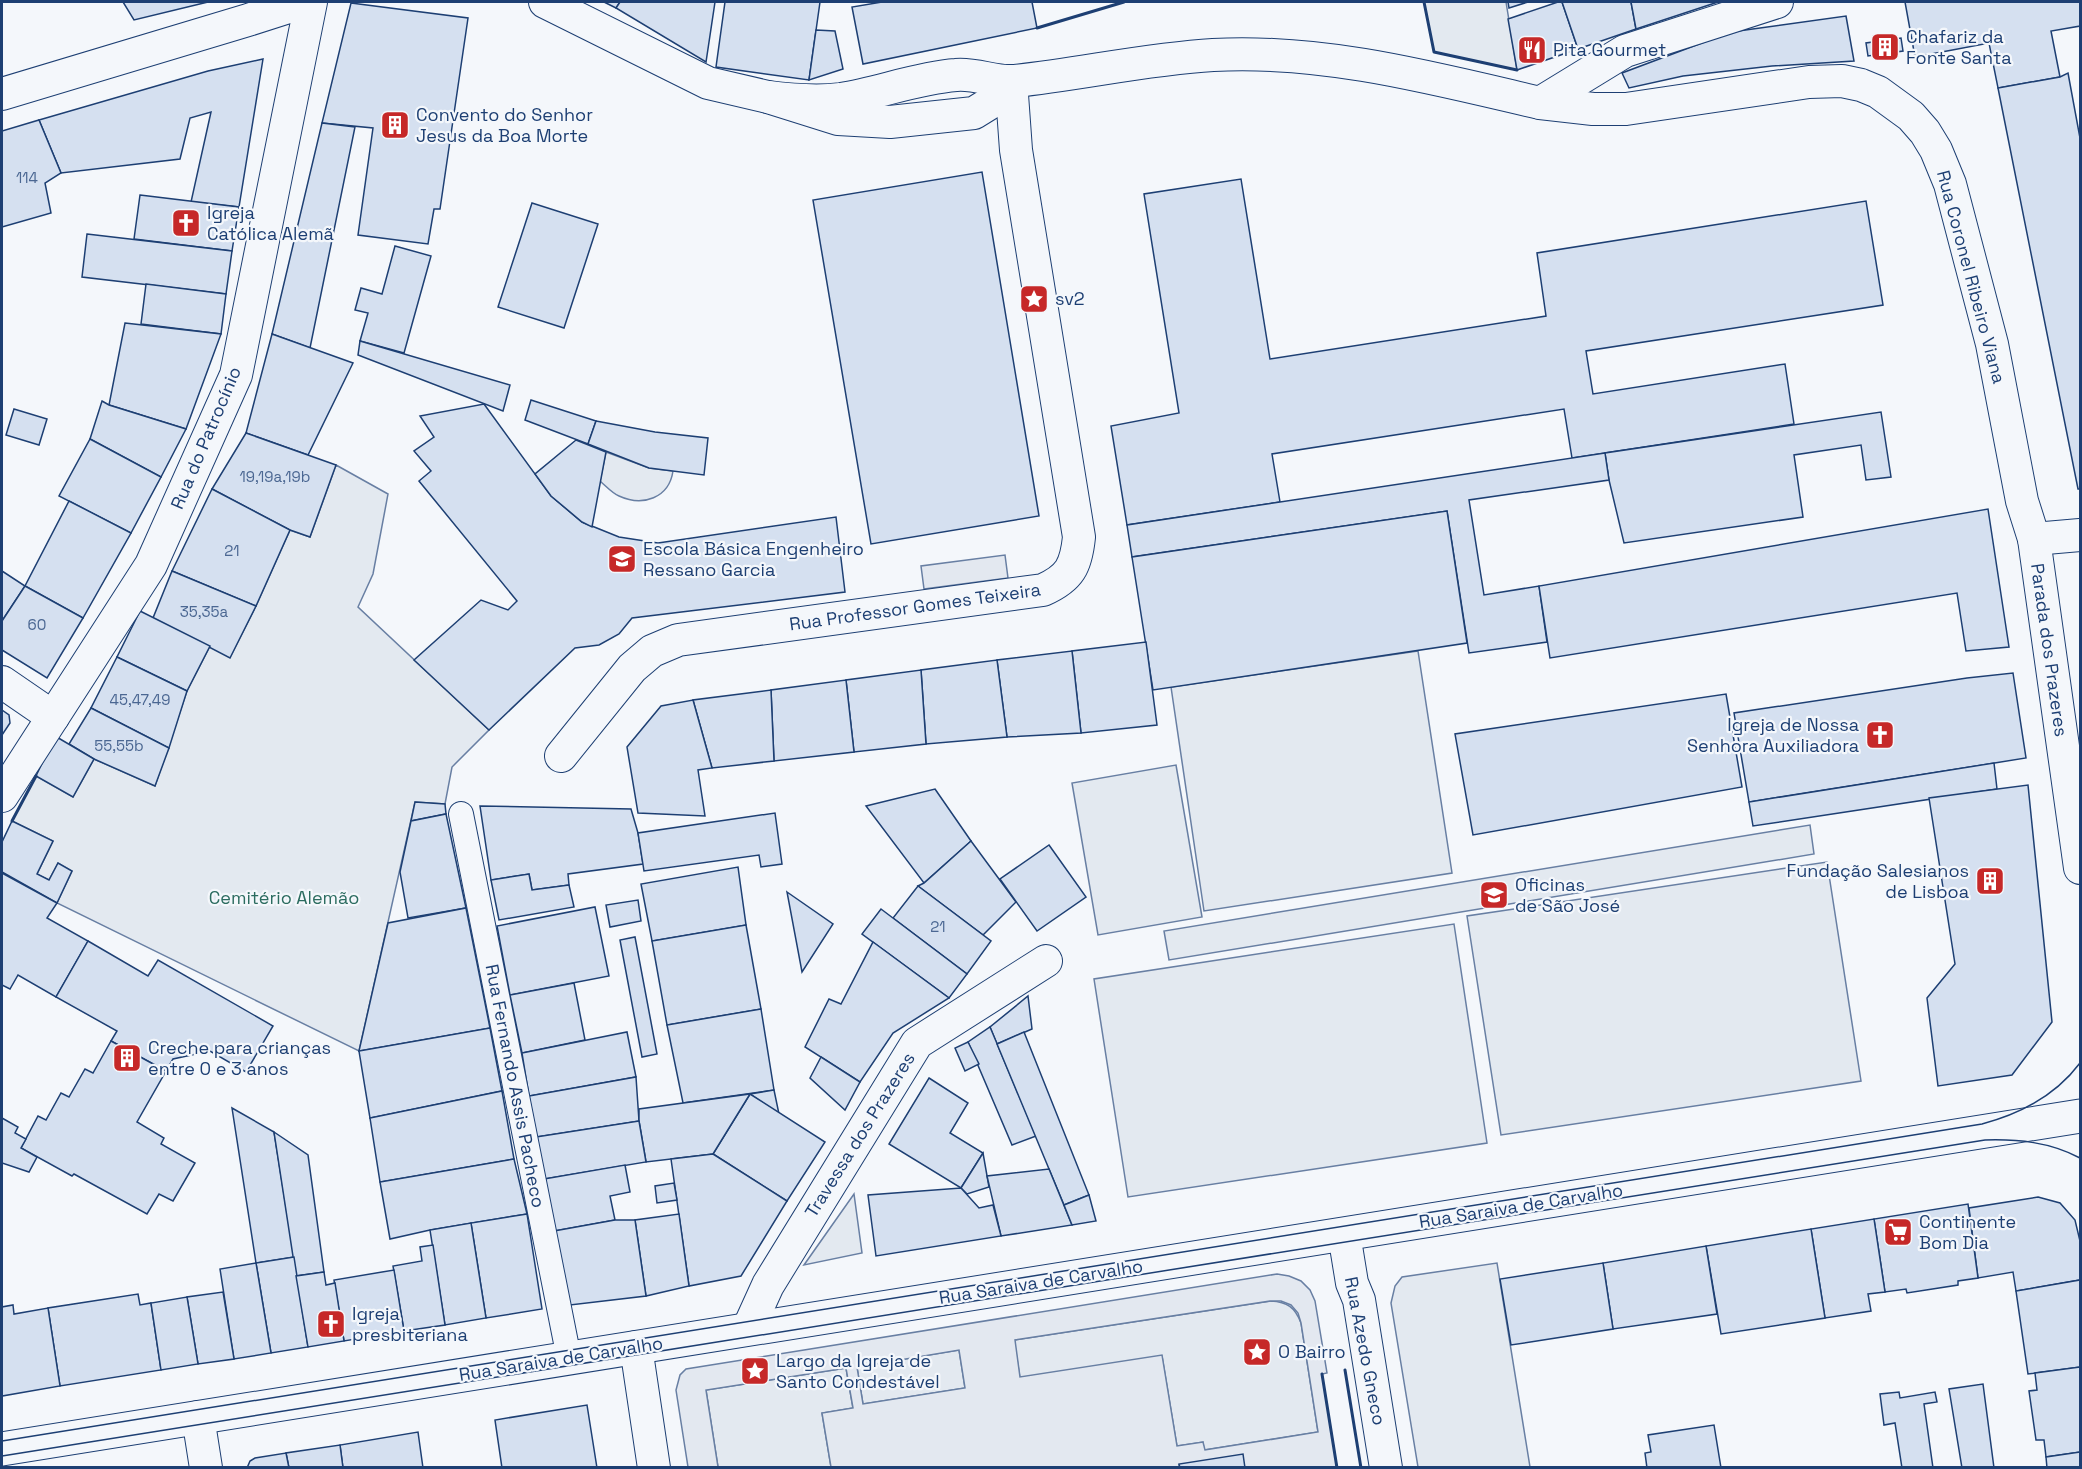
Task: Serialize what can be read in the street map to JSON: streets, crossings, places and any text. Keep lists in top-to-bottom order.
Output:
{
  "streets": {
    "street": [
      "Rua Coronel Ribeiro Viana",
      "Rua do Patrocínio",
      "Rua Professor Gomes Teixeira",
      "Parada dos Prazeres",
      "Rua Fernando Assis Pacheco",
      "Travessa dos Prazeres",
      "Rua Saraiva de Carvalho",
      "Rua Azedo Gneco"
    ]
  },
  "crossings": [
    ["Rua Coronel Ribeiro Viana", "Rua Professor Gomes Teixeira"],
    ["Rua Coronel Ribeiro Viana", "Parada dos Prazeres"],
    ["Rua Fernando Assis Pacheco", "Rua Saraiva de Carvalho"],
    ["Travessa dos Prazeres", "Rua Saraiva de Carvalho"],
    ["Rua Saraiva de Carvalho", "Rua Azedo Gneco"]
  ],
  "parks": ["Cemitério Alemão"],
  "places": {
    "building": [
      "Chafariz da Fonte Santa",
      "Convento do Senhor Jesus da Boa Morte",
      "Fundação Salesianos de Lisboa",
      "Creche para crianças entre 0 e 3 anos"
    ],
    "restaurant": ["Pita Gourmet"],
    "church": ["Igreja Católica Alemã", "Igreja de Nossa Senhora Auxiliadora", "Igreja presbiteriana"],
    "place": ["sv2", "O Bairro", "Largo da Igreja de Santo Condestável"],
    "school or university": ["Escola Básica Engenheiro Ressano Garcia", "Oficinas de São José"],
    "supermarket": ["Continente Bom Dia"]
  },
  "house_numbers": [
    "114",
    "19,19a,19b",
    "21",
    "35,35a",
    "60",
    "45,47,49",
    "55,55b",
    "21"
  ]
}
